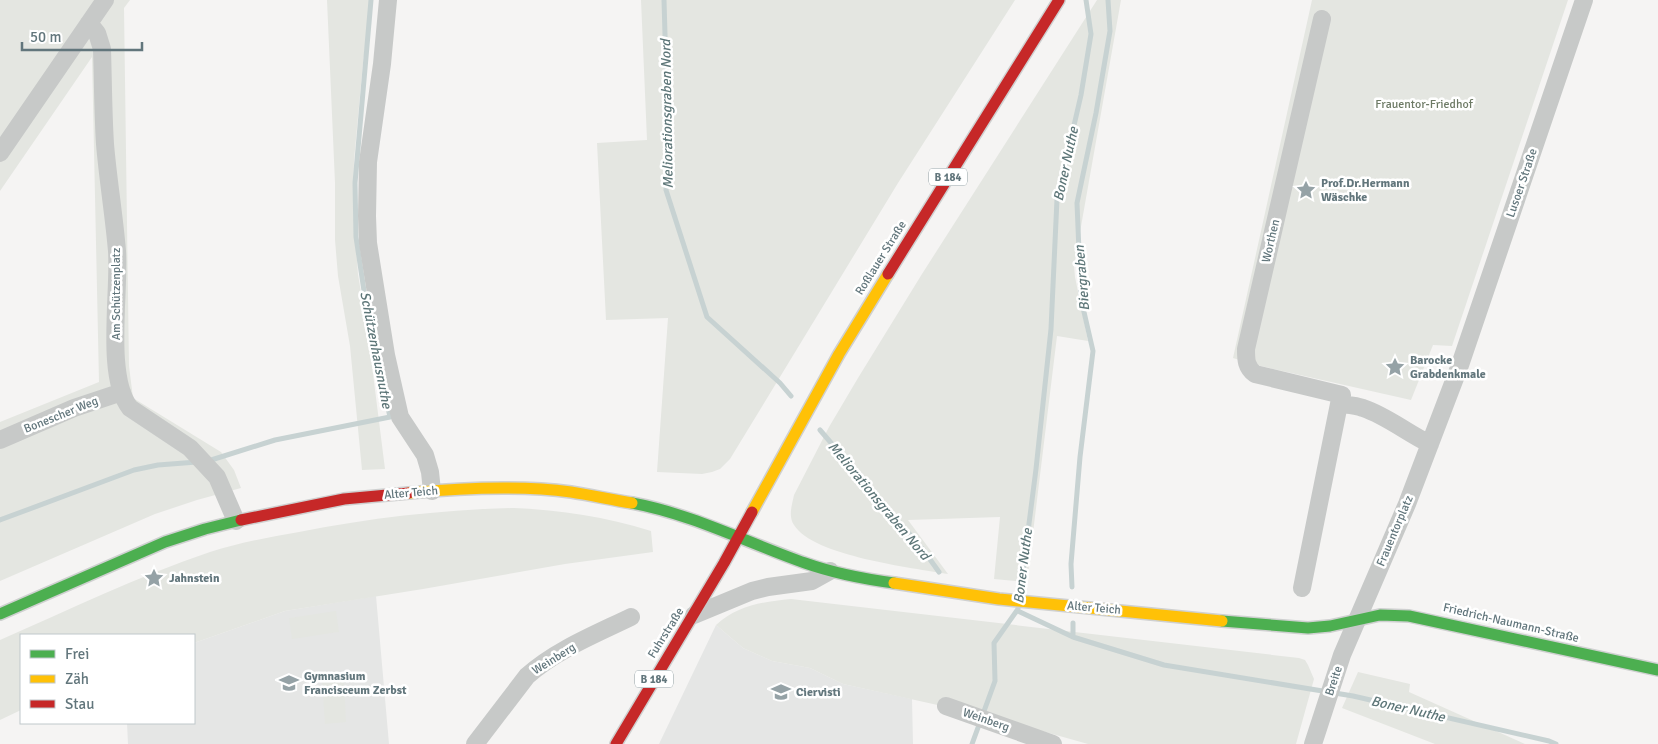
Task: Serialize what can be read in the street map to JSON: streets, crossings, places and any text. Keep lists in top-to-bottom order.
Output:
{
  "streets": {
    "main road": [
      "B 184",
      "Roßlauer Straße",
      "Alter Teich",
      "Friedrich-Naumann-Straße",
      "Fuhrstraße"
    ],
    "street": [
      "Lusoer Straße",
      "Worthen",
      "Am Schützenplatz",
      "Bonescher Weg",
      "Frauentorplatz",
      "Weinberg",
      "Breite"
    ]
  },
  "crossings": [
    ["Lusoer Straße", "Frauentorplatz"],
    ["Roßlauer Straße", "Alter Teich"],
    ["Roßlauer Straße", "Fuhrstraße"],
    ["Am Schützenplatz", "Bonescher Weg"],
    ["Am Schützenplatz", "Alter Teich"],
    ["Alter Teich", "Frauentorplatz"],
    ["Alter Teich", "Friedrich-Naumann-Straße"],
    ["Alter Teich", "Fuhrstraße"],
    ["Alter Teich", "Breite"],
    ["Frauentorplatz", "Friedrich-Naumann-Straße"],
    ["Frauentorplatz", "Breite"],
    ["Friedrich-Naumann-Straße", "Breite"]
  ],
  "water": [
    "Meliorationsgraben Nord",
    "Boner Nuthe",
    "Biergraben",
    "Schützenhausnuthe"
  ],
  "parks": ["Frauentor-Friedhof"],
  "places": {
    "place": ["Prof.Dr.Hermann Wäschke", "Barocke Grabdenkmale", "Jahnstein"],
    "school or university": ["Gymnasium Francisceum Zerbst", "Ciervisti"]
  },
  "legend": ["Frei", "Zäh", "Stau"],
  "scale_bar": "50 m"
}
